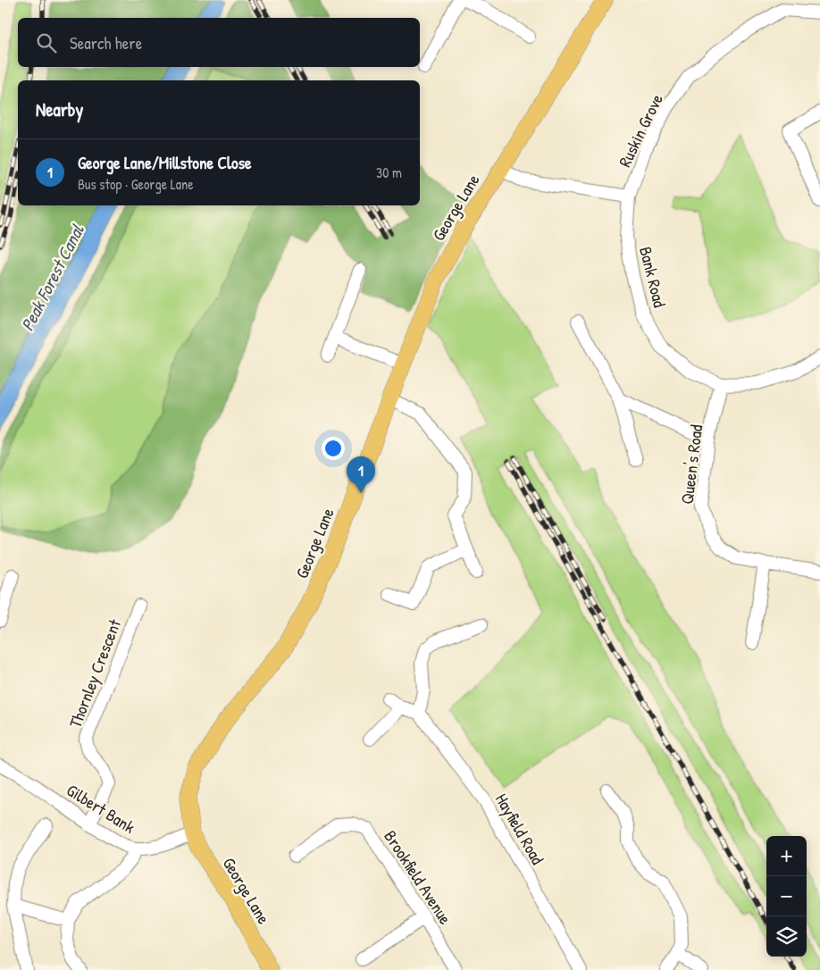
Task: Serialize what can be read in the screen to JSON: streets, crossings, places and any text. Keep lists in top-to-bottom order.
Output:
{
  "streets": {
    "main road": ["George Lane"],
    "street": [
      "Ruskin Grove",
      "Bank Road",
      "Queen's Road",
      "Thornley Crescent",
      "Gilbert Bank",
      "Hayfield Road",
      "Brookfield Avenue"
    ]
  },
  "crossings": [
    ["Ruskin Grove", "Bank Road"],
    ["George Lane", "Gilbert Bank"],
    ["Bank Road", "Queen's Road"],
    ["Thornley Crescent", "Gilbert Bank"]
  ],
  "water": ["Peak Forest Canal"],
  "page": {
    "search": "Search here",
    "heading": "Nearby",
    "list": [
      {
        "mark": "1",
        "name": "George Lane/Millstone Close",
        "note": "Bus stop · George Lane",
        "value": "30 m"
      }
    ],
    "pins": "1",
    "map_buttons": ["+", "−"]
  }
}
